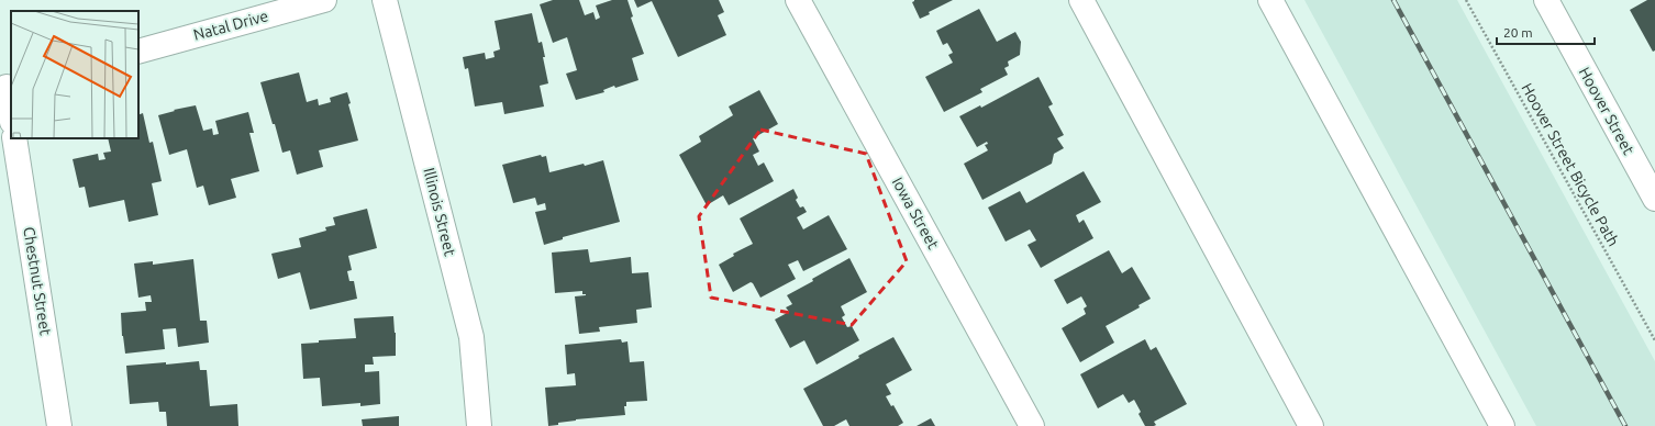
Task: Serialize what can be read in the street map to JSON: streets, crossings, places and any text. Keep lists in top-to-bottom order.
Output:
{
  "streets": {
    "street": [
      "Natal Drive",
      "Hoover Street",
      "Illinois Street",
      "Iowa Street",
      "Chestnut Street"
    ],
    "path": ["Hoover Street Bicycle Path"]
  },
  "scale_bar": "20 m"
}
